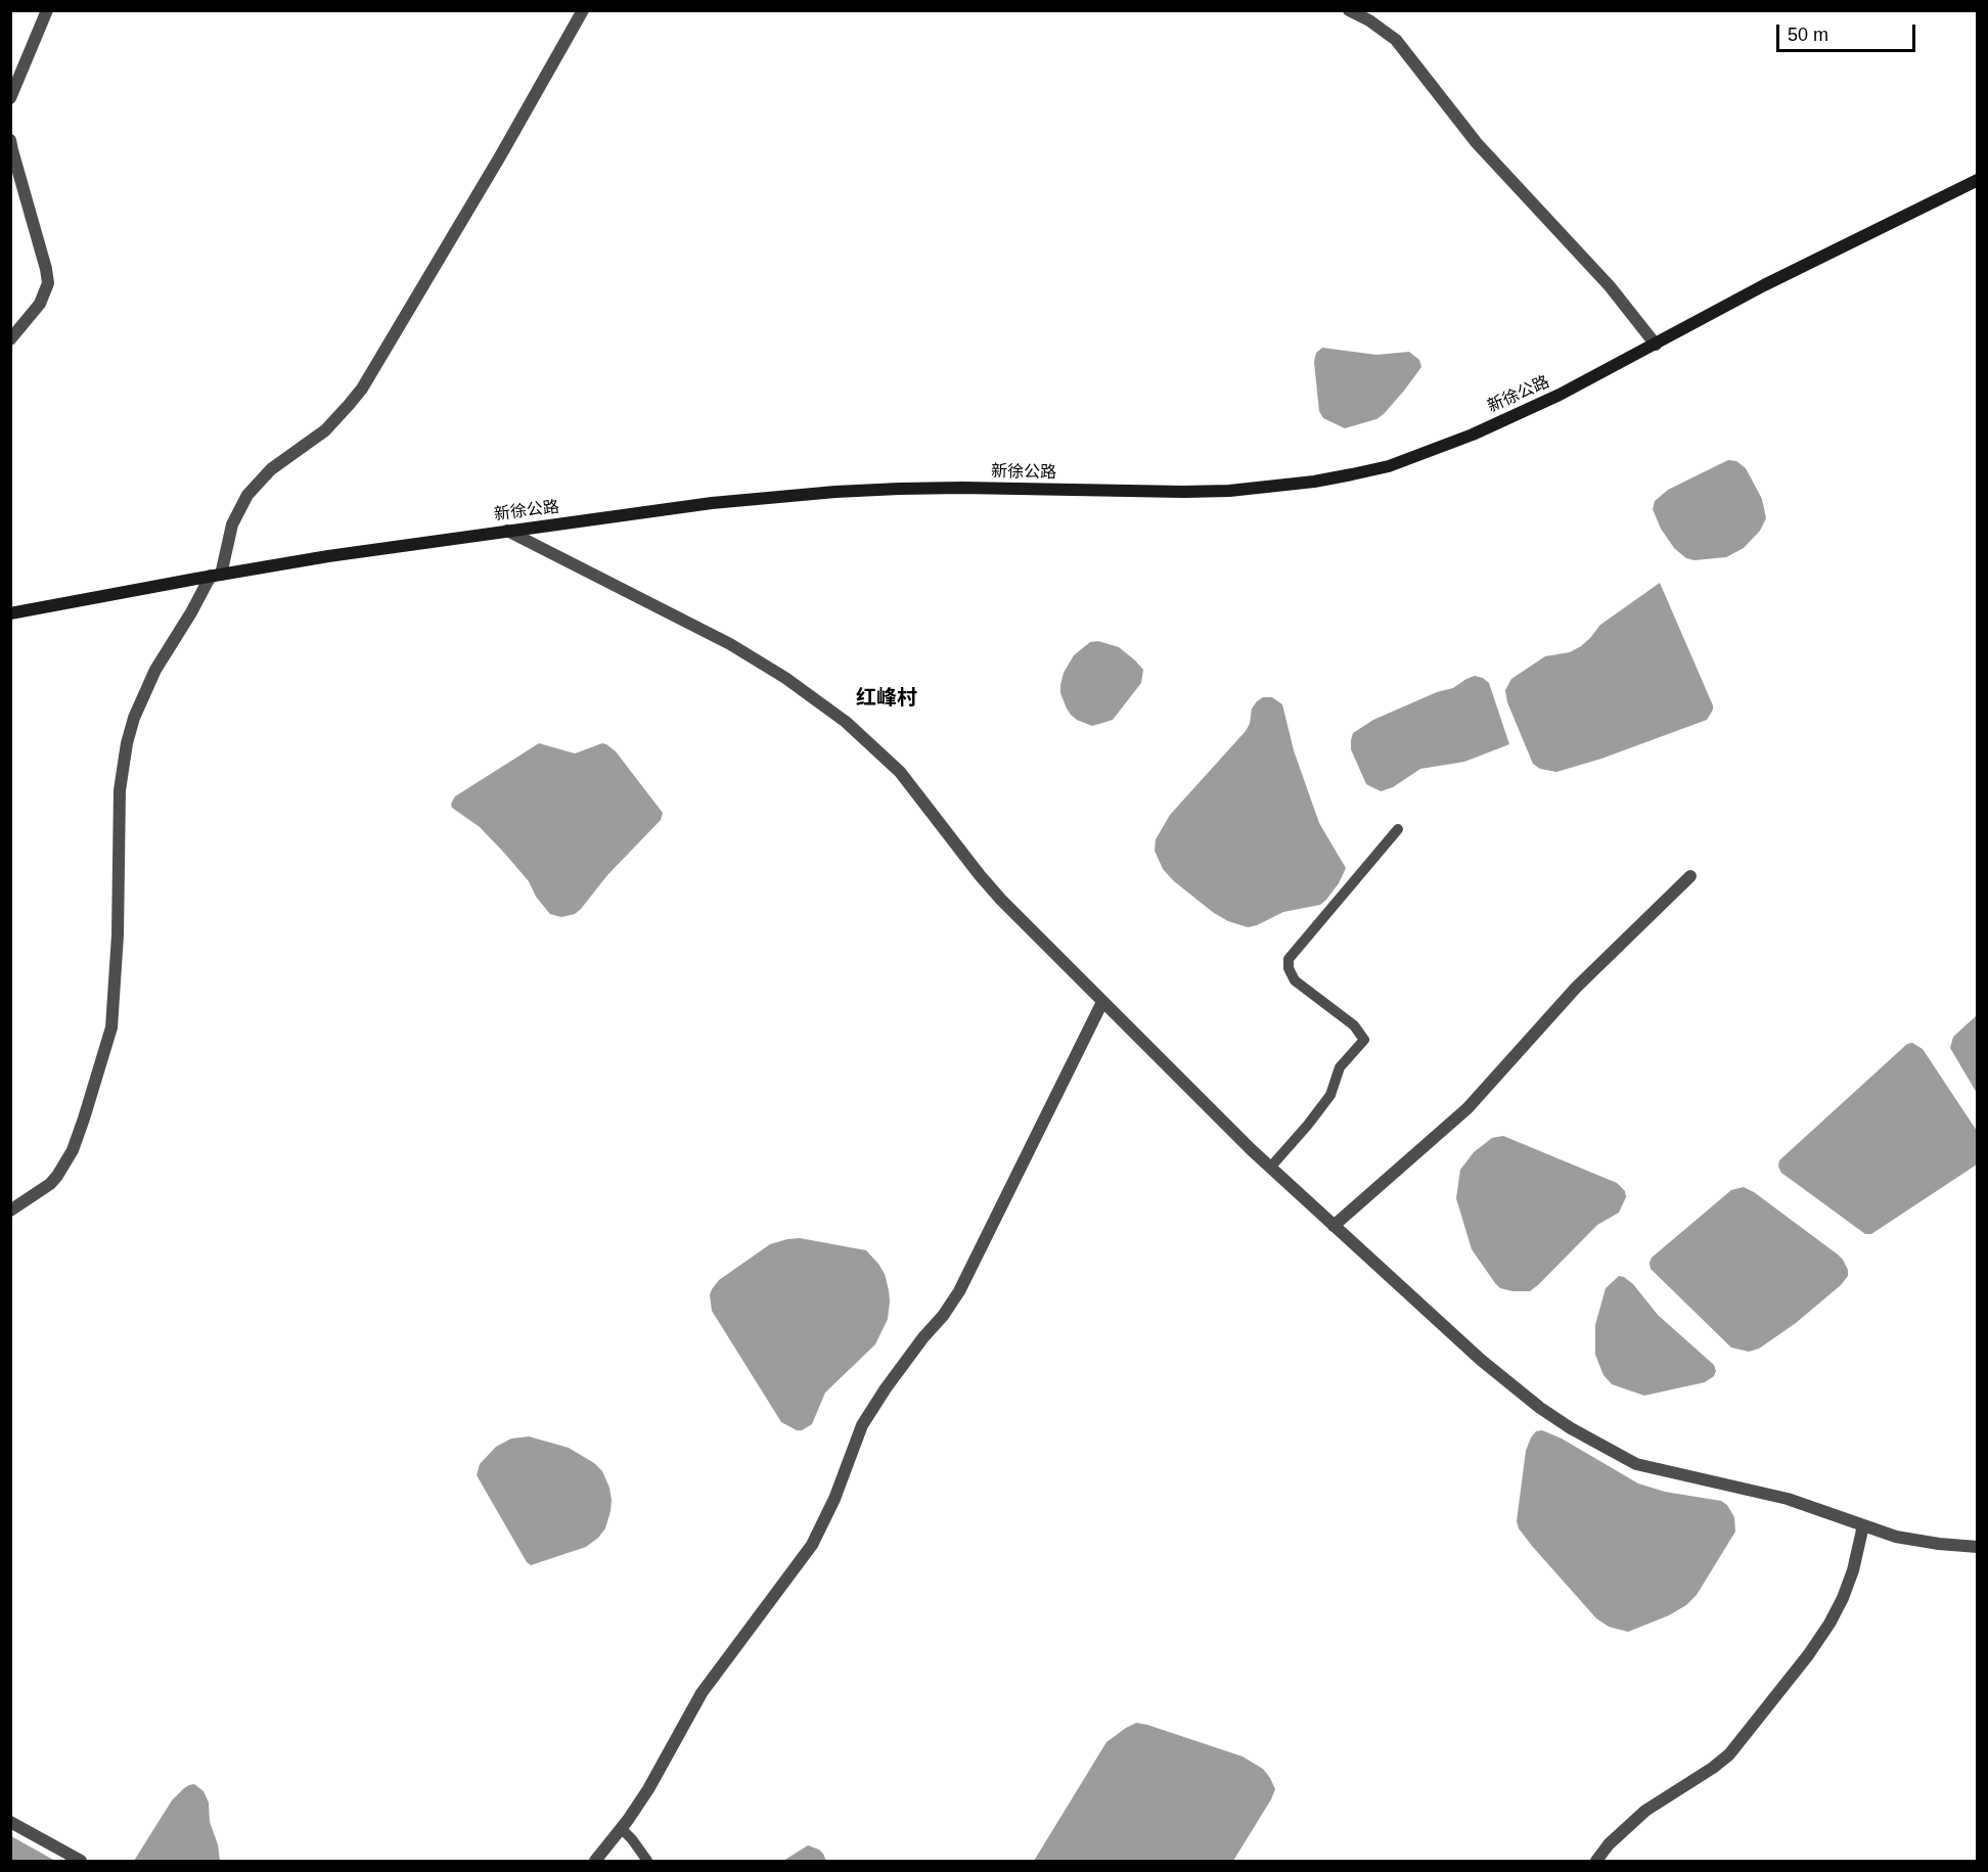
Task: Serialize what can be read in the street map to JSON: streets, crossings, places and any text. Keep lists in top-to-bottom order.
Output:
{
  "streets": {
    "main road": ["新徐公路"]
  },
  "districts": ["红峰村"],
  "scale_bar": "50 m"
}
